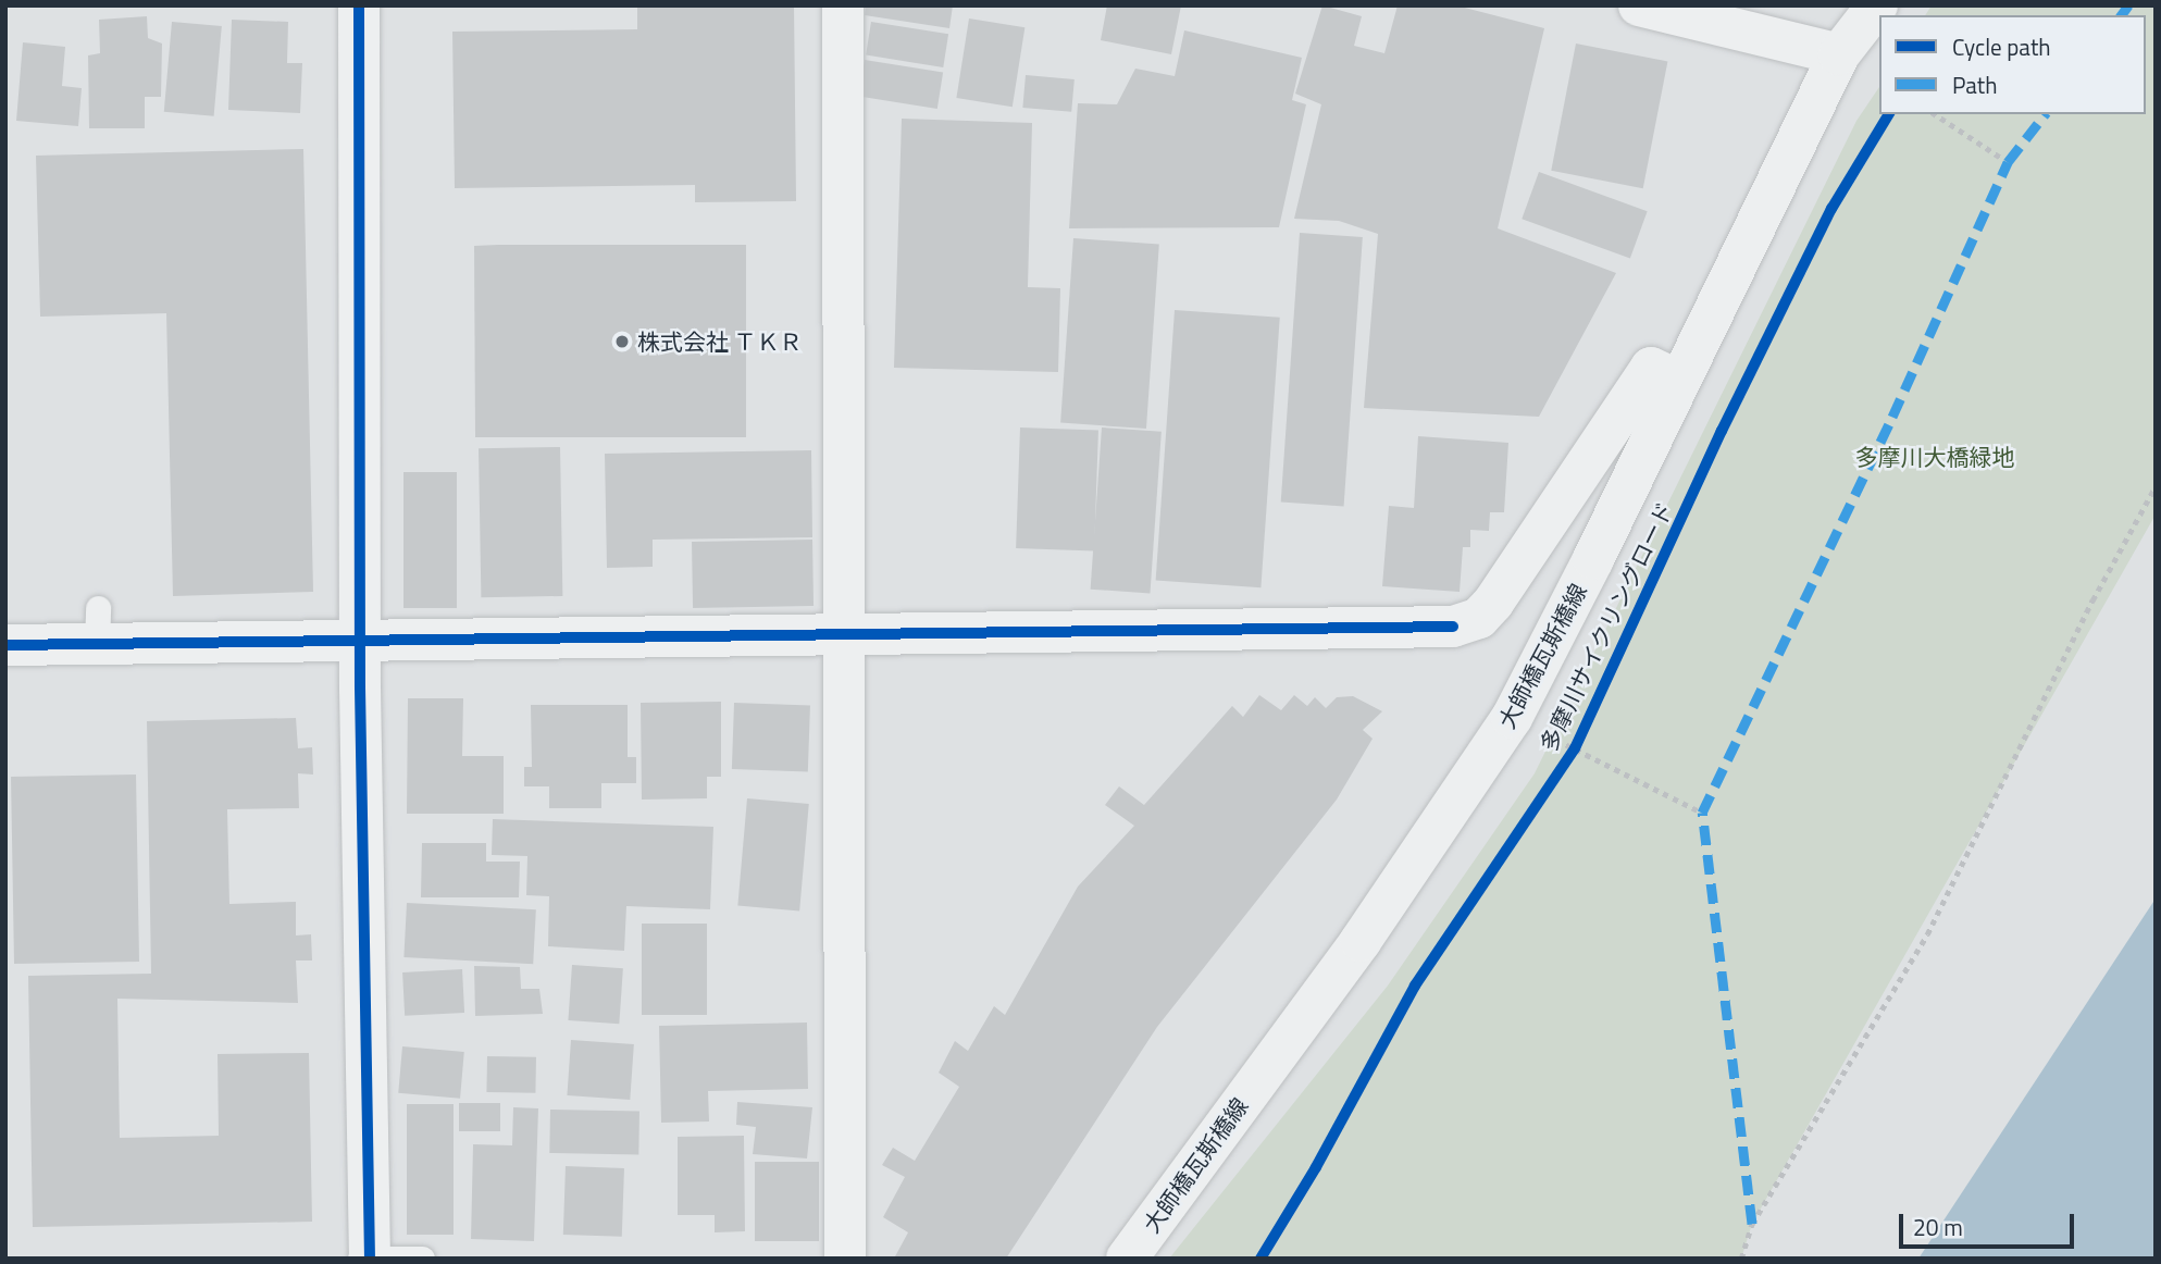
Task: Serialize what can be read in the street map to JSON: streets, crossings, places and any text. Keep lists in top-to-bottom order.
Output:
{
  "streets": {
    "street": ["大師橋瓦斯橋線"],
    "cycle path": ["多摩川サイクリングロード"]
  },
  "parks": ["多摩川大橋緑地"],
  "places": ["株式会社 ＴＫＲ"],
  "legend": ["Cycle path", "Path"],
  "scale_bar": "20 m"
}
